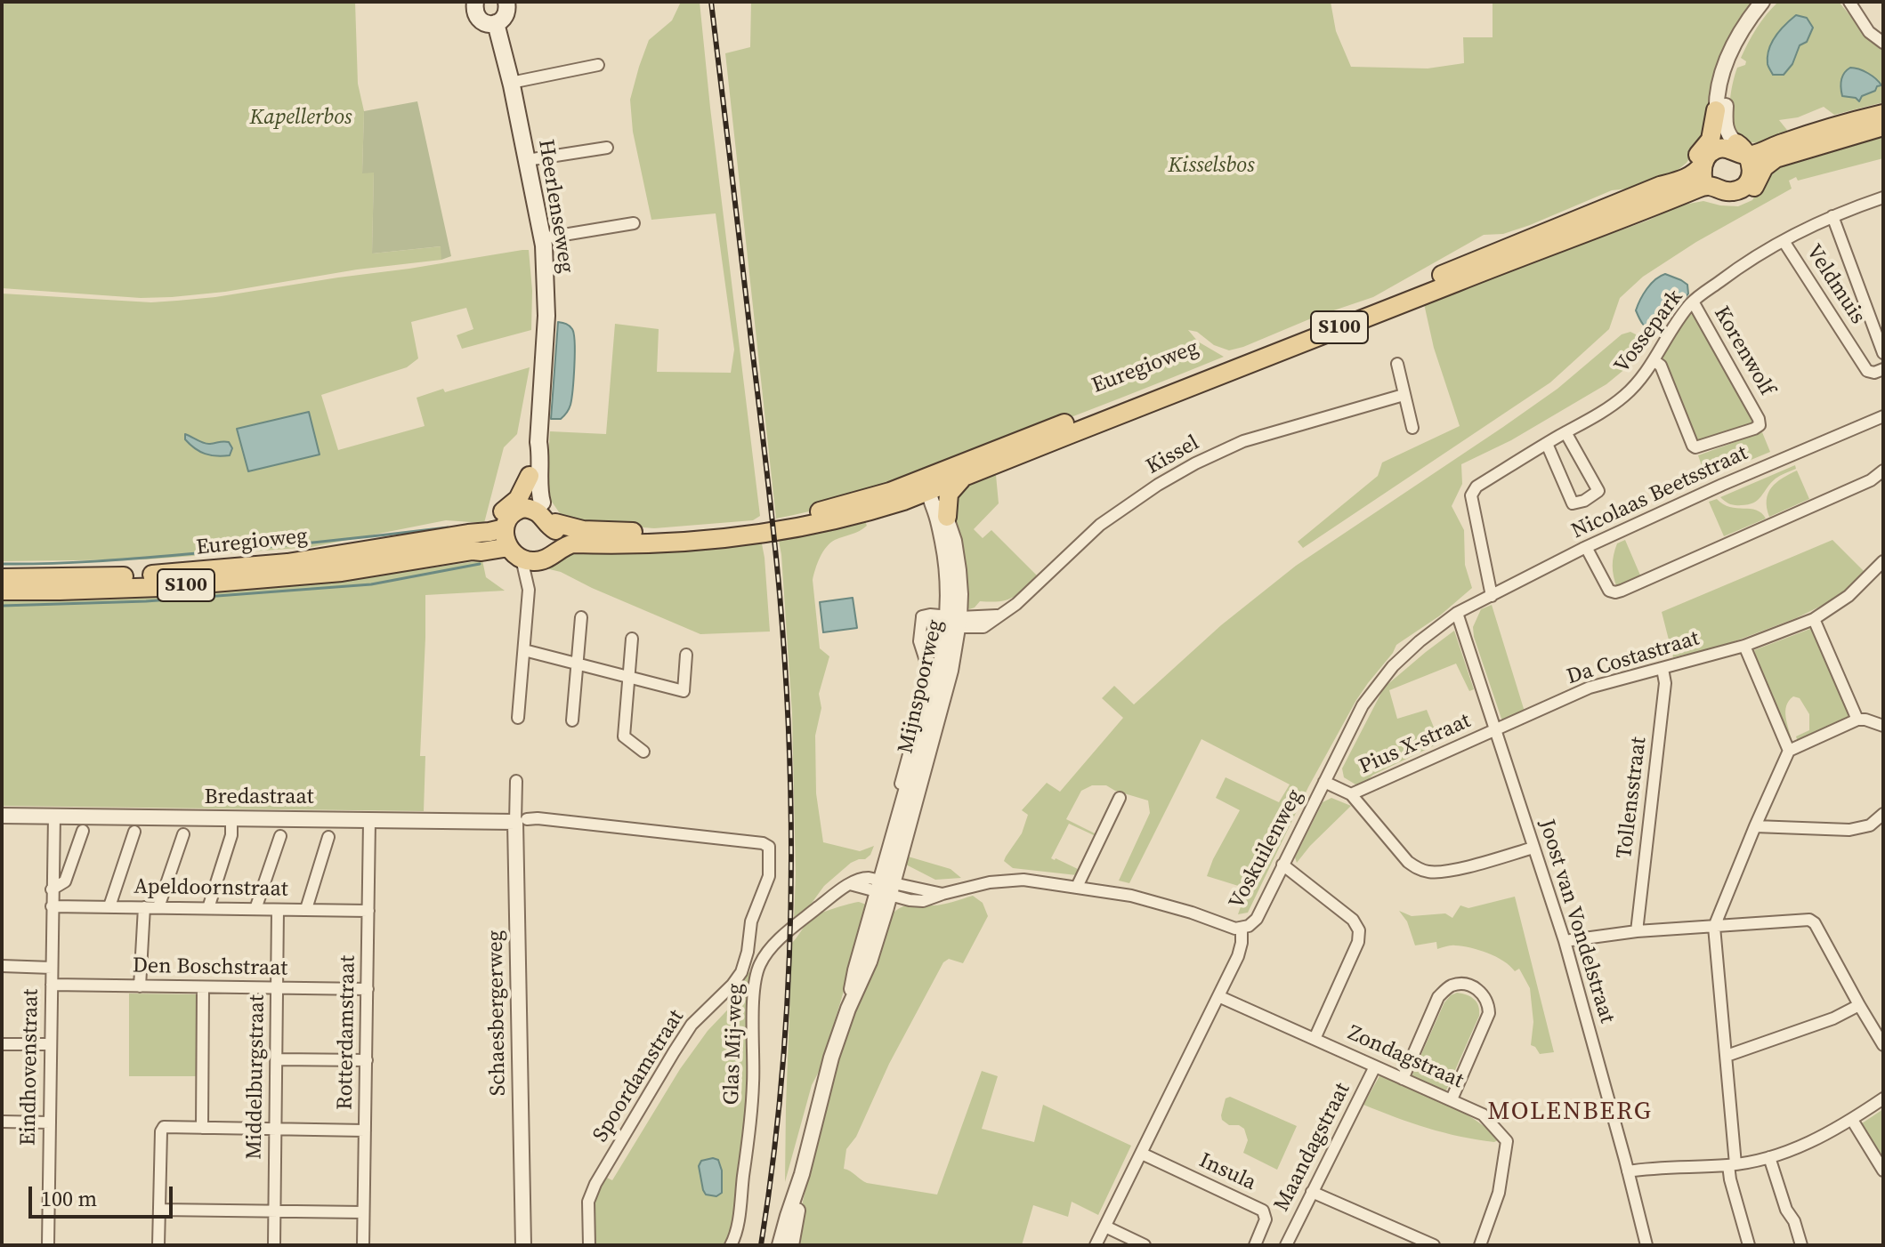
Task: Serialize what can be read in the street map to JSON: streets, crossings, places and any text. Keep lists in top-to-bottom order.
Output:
{
  "streets": {
    "main road": ["Heerlenseweg", "S100", "Euregioweg"],
    "street": [
      "Veldmuis",
      "Vossepark",
      "Korenwolf",
      "Kissel",
      "Nicolaas Beetsstraat",
      "Da Costastraat",
      "Mijnspoorweg",
      "Pius X-straat",
      "Bredastraat",
      "Tollensstraat",
      "Voskuilenweg",
      "Apeldoornstraat",
      "Joost van Vondelstraat",
      "Den Boschstraat",
      "Schaesbergerweg",
      "Rotterdamstraat",
      "Glas Mij-weg",
      "Zondagstraat",
      "Eindhovenstraat",
      "Spoordamstraat",
      "Middelburgstraat",
      "Maandagstraat",
      "Insula"
    ]
  },
  "crossings": [
    ["Veldmuis", "Vossepark"],
    ["S100", "Euregioweg"],
    ["S100", "Mijnspoorweg"],
    ["Vossepark", "Korenwolf"],
    ["Vossepark", "Nicolaas Beetsstraat"],
    ["Euregioweg", "Mijnspoorweg"],
    ["Kissel", "Mijnspoorweg"],
    ["Nicolaas Beetsstraat", "Voskuilenweg"],
    ["Nicolaas Beetsstraat", "Joost van Vondelstraat"],
    ["Da Costastraat", "Pius X-straat"],
    ["Da Costastraat", "Tollensstraat"],
    ["Da Costastraat", "Joost van Vondelstraat"],
    ["Mijnspoorweg", "Glas Mij-weg"],
    ["Pius X-straat", "Joost van Vondelstraat"],
    ["Bredastraat", "Schaesbergerweg"],
    ["Bredastraat", "Rotterdamstraat"],
    ["Bredastraat", "Eindhovenstraat"],
    ["Bredastraat", "Spoordamstraat"],
    ["Voskuilenweg", "Joost van Vondelstraat"],
    ["Voskuilenweg", "Zondagstraat"],
    ["Voskuilenweg", "Insula"],
    ["Apeldoornstraat", "Rotterdamstraat"],
    ["Apeldoornstraat", "Eindhovenstraat"],
    ["Apeldoornstraat", "Middelburgstraat"],
    ["Den Boschstraat", "Rotterdamstraat"],
    ["Den Boschstraat", "Eindhovenstraat"],
    ["Den Boschstraat", "Middelburgstraat"],
    ["Schaesbergerweg", "Spoordamstraat"],
    ["Zondagstraat", "Maandagstraat"]
  ],
  "districts": ["MOLENBERG"],
  "parks": ["Kapellerbos", "Kisselsbos"],
  "scale_bar": "100 m"
}
